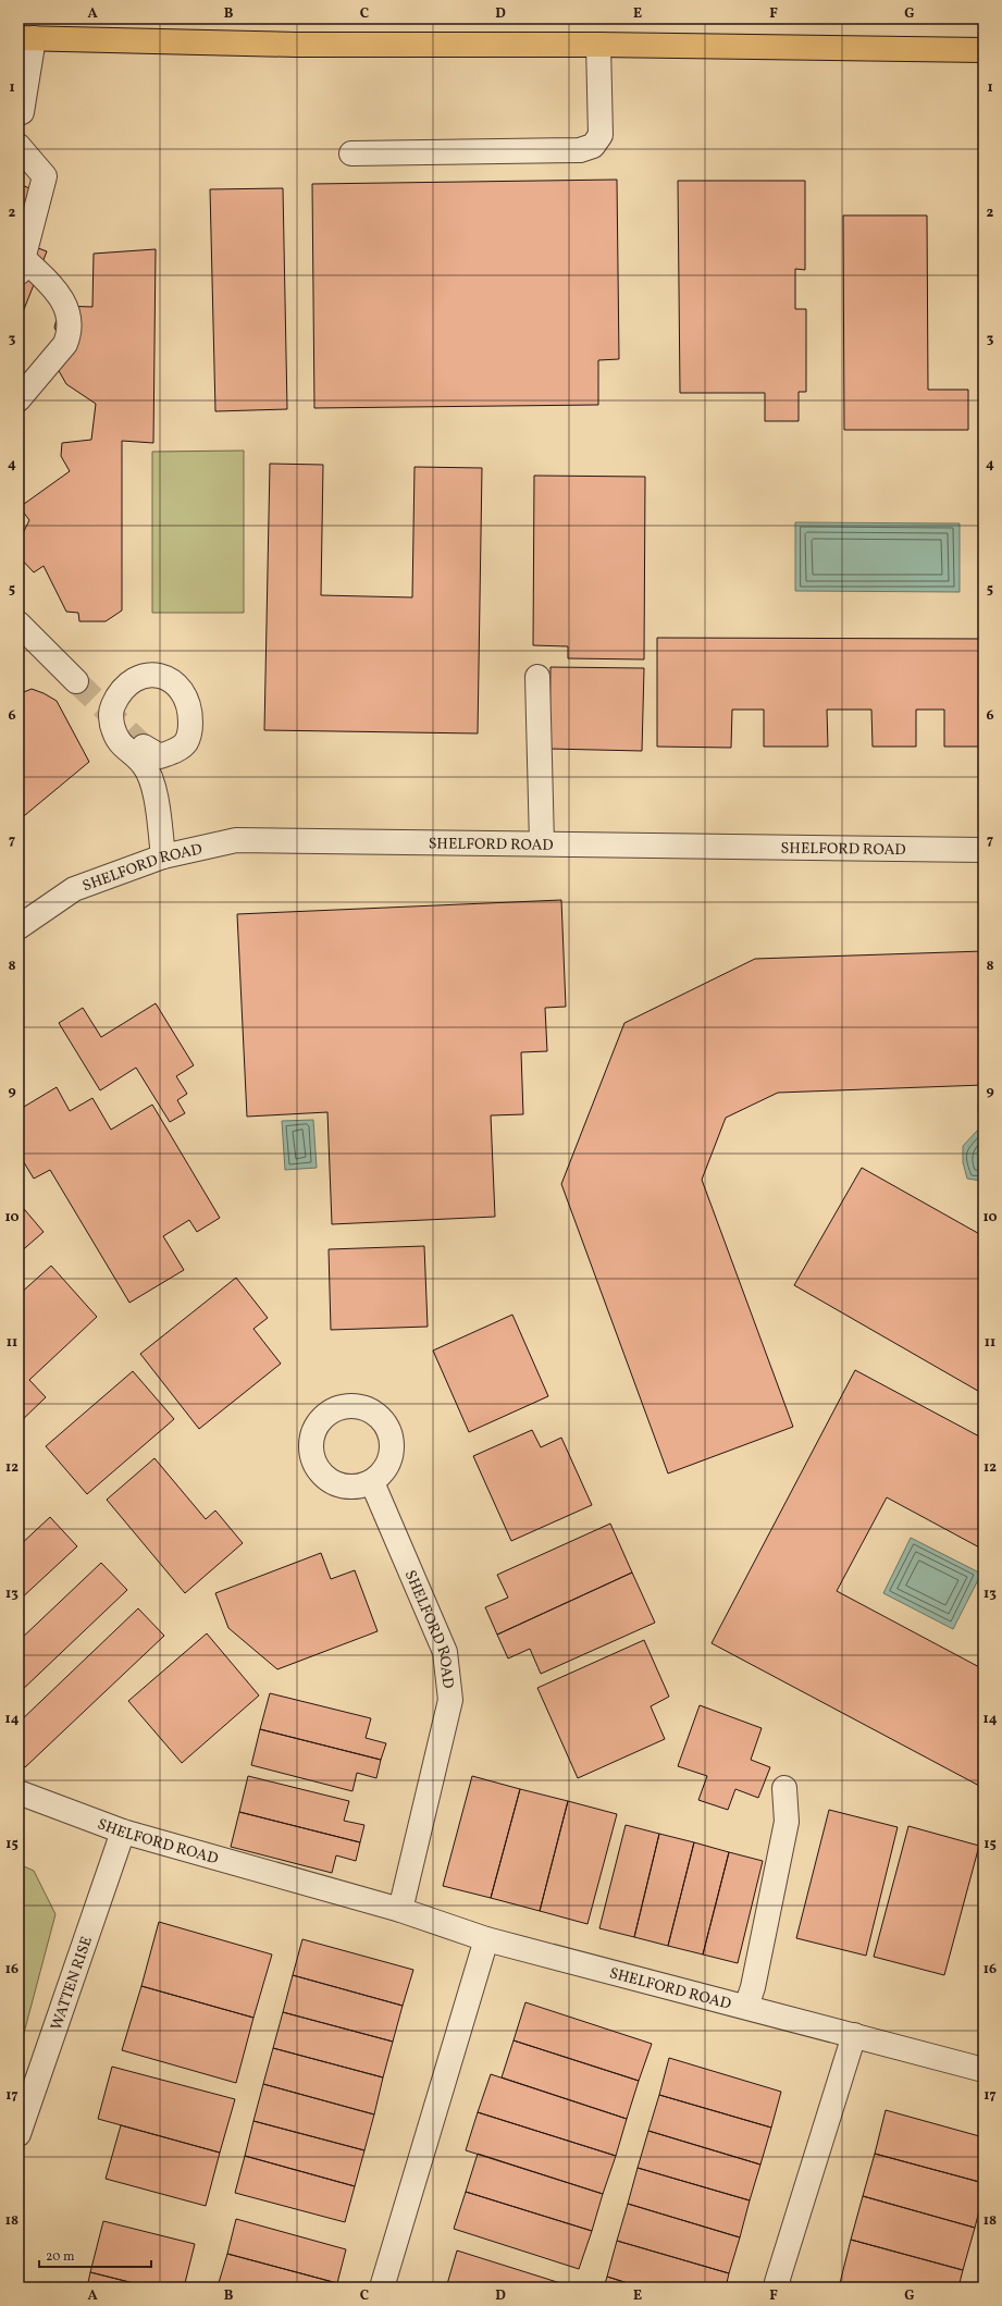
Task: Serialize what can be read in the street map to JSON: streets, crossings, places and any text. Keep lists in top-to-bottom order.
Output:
{
  "streets": {
    "street": ["SHELFORD ROAD", "WATTEN RISE"]
  },
  "crossings": [
    ["SHELFORD ROAD", "WATTEN RISE"]
  ],
  "scale_bar": "20 m",
  "grid": {
    "columns": [
      "A",
      "B",
      "C",
      "D",
      "E",
      "F",
      "G"
    ],
    "rows": [
      "1",
      "2",
      "3",
      "4",
      "5",
      "6",
      "7",
      "8",
      "9",
      "10",
      "11",
      "12",
      "13",
      "14",
      "15",
      "16",
      "17",
      "18"
    ]
  }
}
